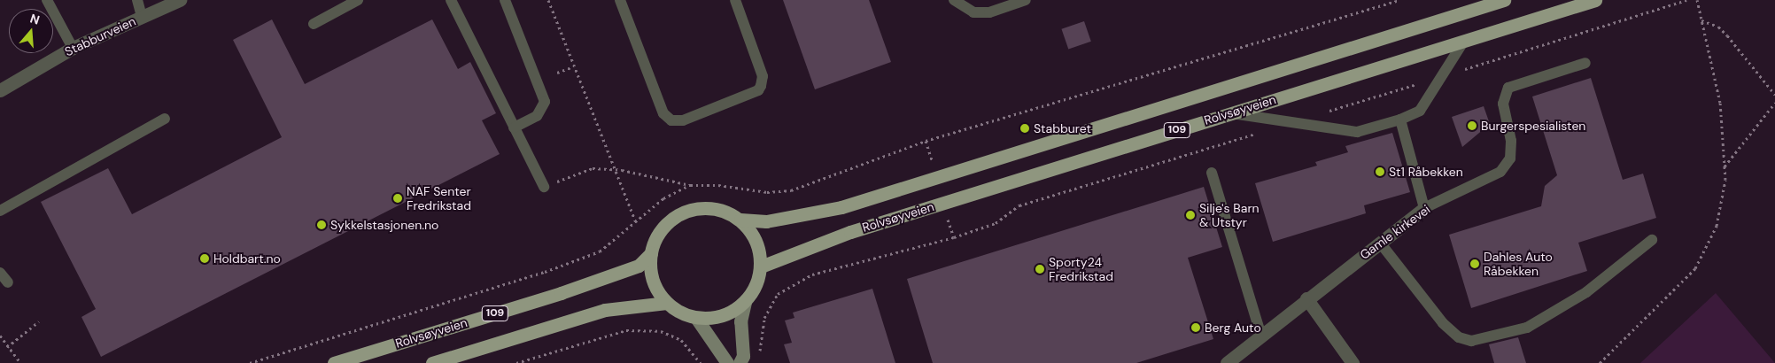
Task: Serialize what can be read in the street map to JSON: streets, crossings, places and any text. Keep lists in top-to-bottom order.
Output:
{
  "streets": {
    "main road": ["Rolvsøyveien", "109"],
    "street": ["Stabburveien", "Gamle kirkevei"]
  },
  "crossings": [
    ["Rolvsøyveien", "109"]
  ],
  "places": [
    "Burgerspesialisten",
    "Stabburet",
    "St1 Råbekken",
    "NAF Senter Fredrikstad",
    "Silje's Barn & Utstyr",
    "Sykkelstasjonen.no",
    "Holdbart.no",
    "Dahles Auto Råbekken",
    "Sporty24 Fredrikstad",
    "Berg Auto"
  ],
  "north": "top"
}
